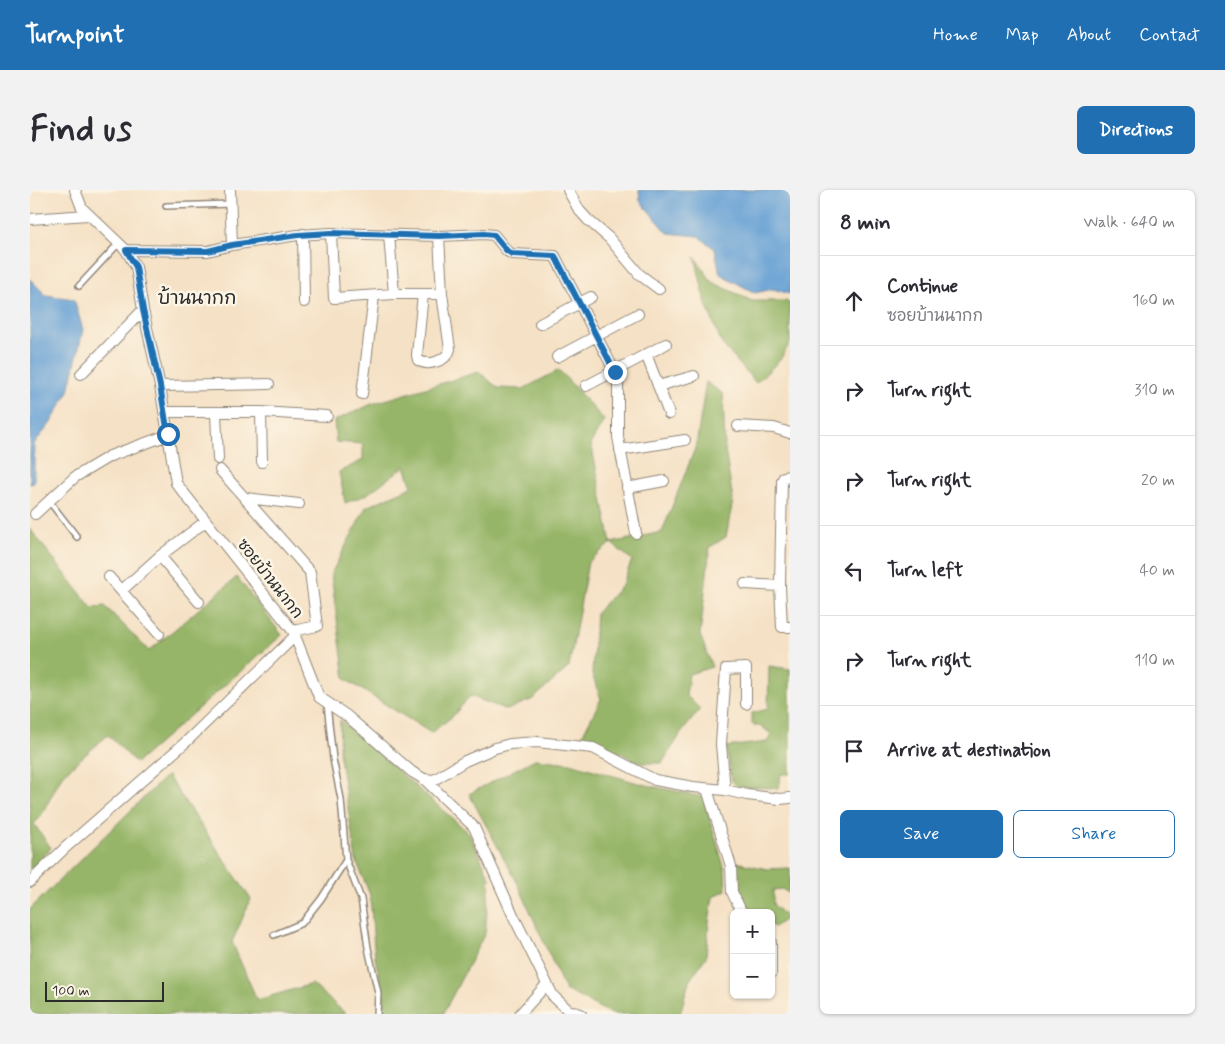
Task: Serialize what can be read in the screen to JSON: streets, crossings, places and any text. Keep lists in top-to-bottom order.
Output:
{
  "streets": {
    "street": ["ซอยบ้านนากก"]
  },
  "districts": ["บ้านนากก"],
  "scale_bar": "100 m",
  "page": {
    "header": "Turnpoint",
    "nav": [
      "Home",
      "Map",
      "About",
      "Contact"
    ],
    "buttons": [
      "Directions",
      ["Save", "Share"]
    ],
    "title": "Find us",
    "heading": ["8 min", "Walk · 640 m"],
    "list": [
      ["Continue", "ซอยบ้านนากก", "160 m"],
      ["Turn right", "310 m"],
      ["Turn right", "20 m"],
      ["Turn left", "40 m"],
      ["Turn right", "110 m"],
      "Arrive at destination"
    ],
    "map_buttons": ["+", "−"],
    "scale": "100 m"
  }
}
